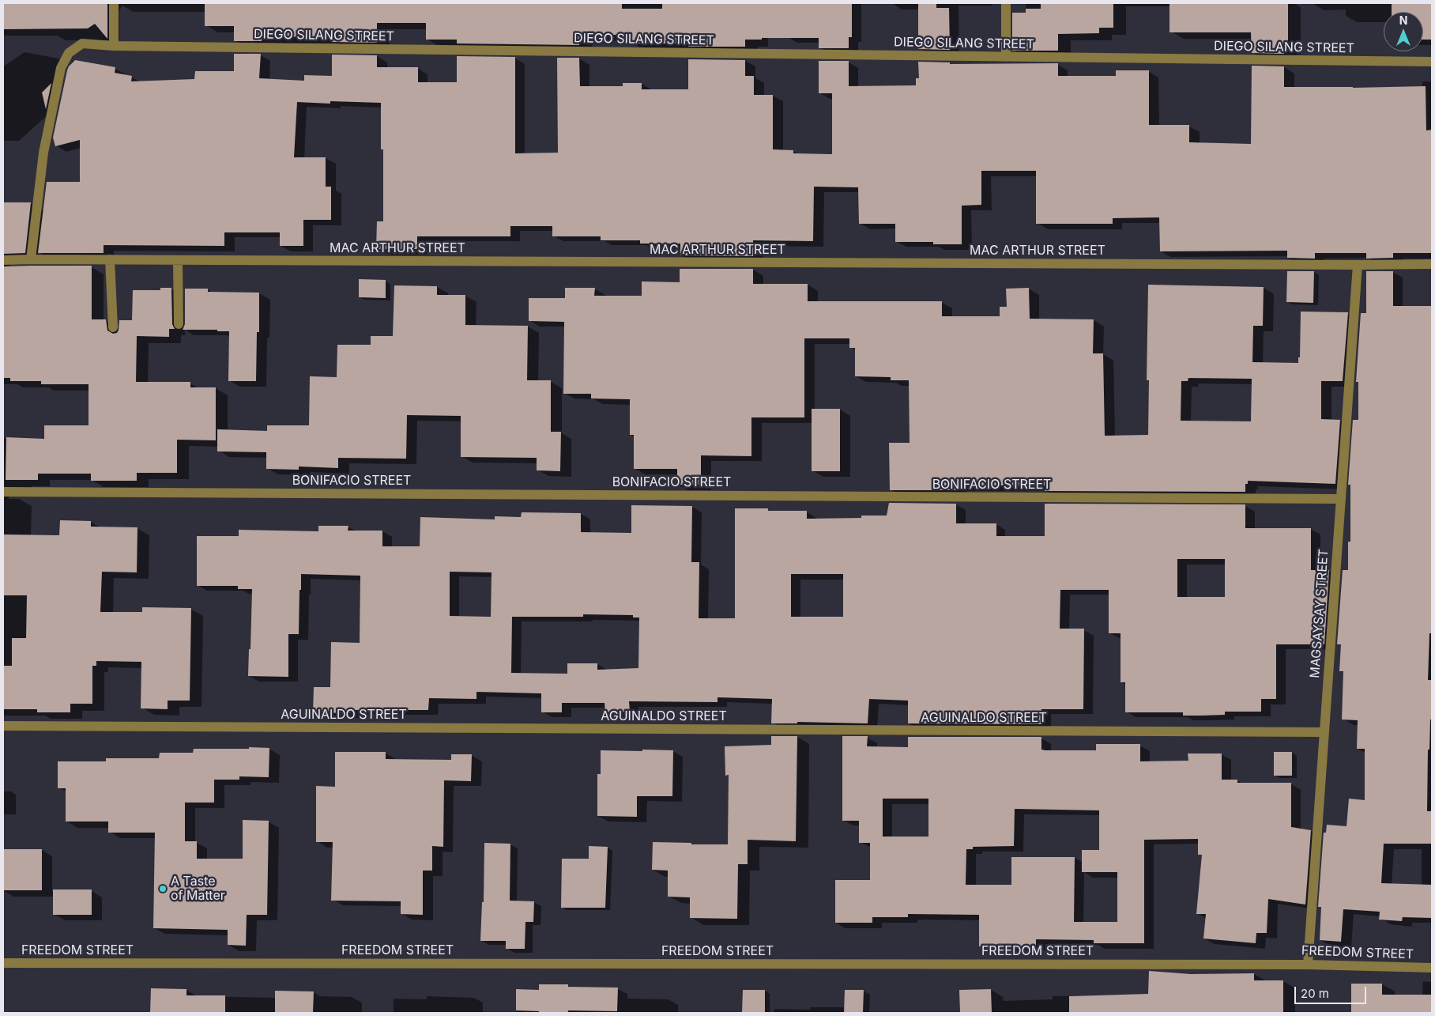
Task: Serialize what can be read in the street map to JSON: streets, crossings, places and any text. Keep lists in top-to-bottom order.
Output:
{
  "streets": {
    "street": [
      "DIEGO SILANG STREET",
      "MAC ARTHUR STREET",
      "BONIFACIO STREET",
      "MAGSAYSAY STREET",
      "AGUINALDO STREET",
      "FREEDOM STREET"
    ]
  },
  "crossings": [
    ["DIEGO SILANG STREET", "MAC ARTHUR STREET"],
    ["MAC ARTHUR STREET", "MAGSAYSAY STREET"],
    ["BONIFACIO STREET", "MAGSAYSAY STREET"],
    ["MAGSAYSAY STREET", "AGUINALDO STREET"],
    ["MAGSAYSAY STREET", "FREEDOM STREET"]
  ],
  "places": ["A Taste of Matter"],
  "scale_bar": "20 m",
  "north": "top"
}
